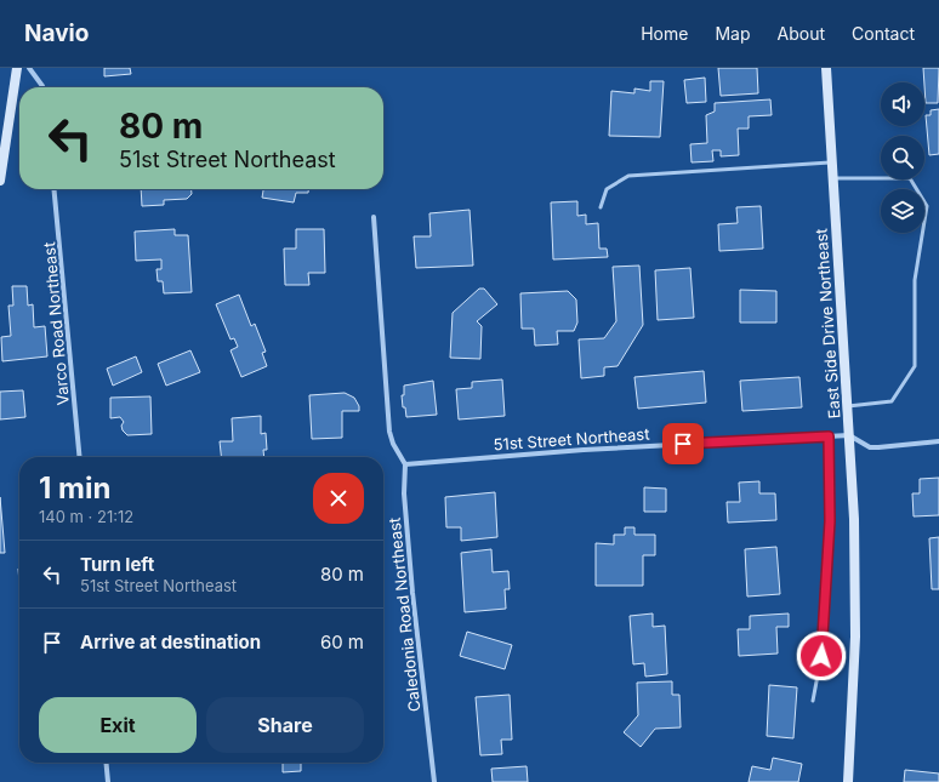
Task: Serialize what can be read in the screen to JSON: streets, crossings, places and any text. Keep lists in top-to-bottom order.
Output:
{
  "streets": {
    "main road": ["East Side Drive Northeast"],
    "street": ["Varco Road Northeast", "51st Street Northeast", "Caledonia Road Northeast"]
  },
  "crossings": [
    ["East Side Drive Northeast", "51st Street Northeast"],
    ["51st Street Northeast", "Caledonia Road Northeast"]
  ],
  "page": {
    "header": "Navio",
    "nav": [
      "Home",
      "Map",
      "About",
      "Contact"
    ],
    "turn": ["80 m", "51st Street Northeast"],
    "heading": ["1 min", "140 m · 21:12"],
    "list": [
      {
        "name": "Turn left",
        "note": "51st Street Northeast",
        "value": "80 m"
      },
      {
        "name": "Arrive at destination",
        "value": "60 m"
      }
    ],
    "buttons": ["Exit", "Share"]
  }
}
